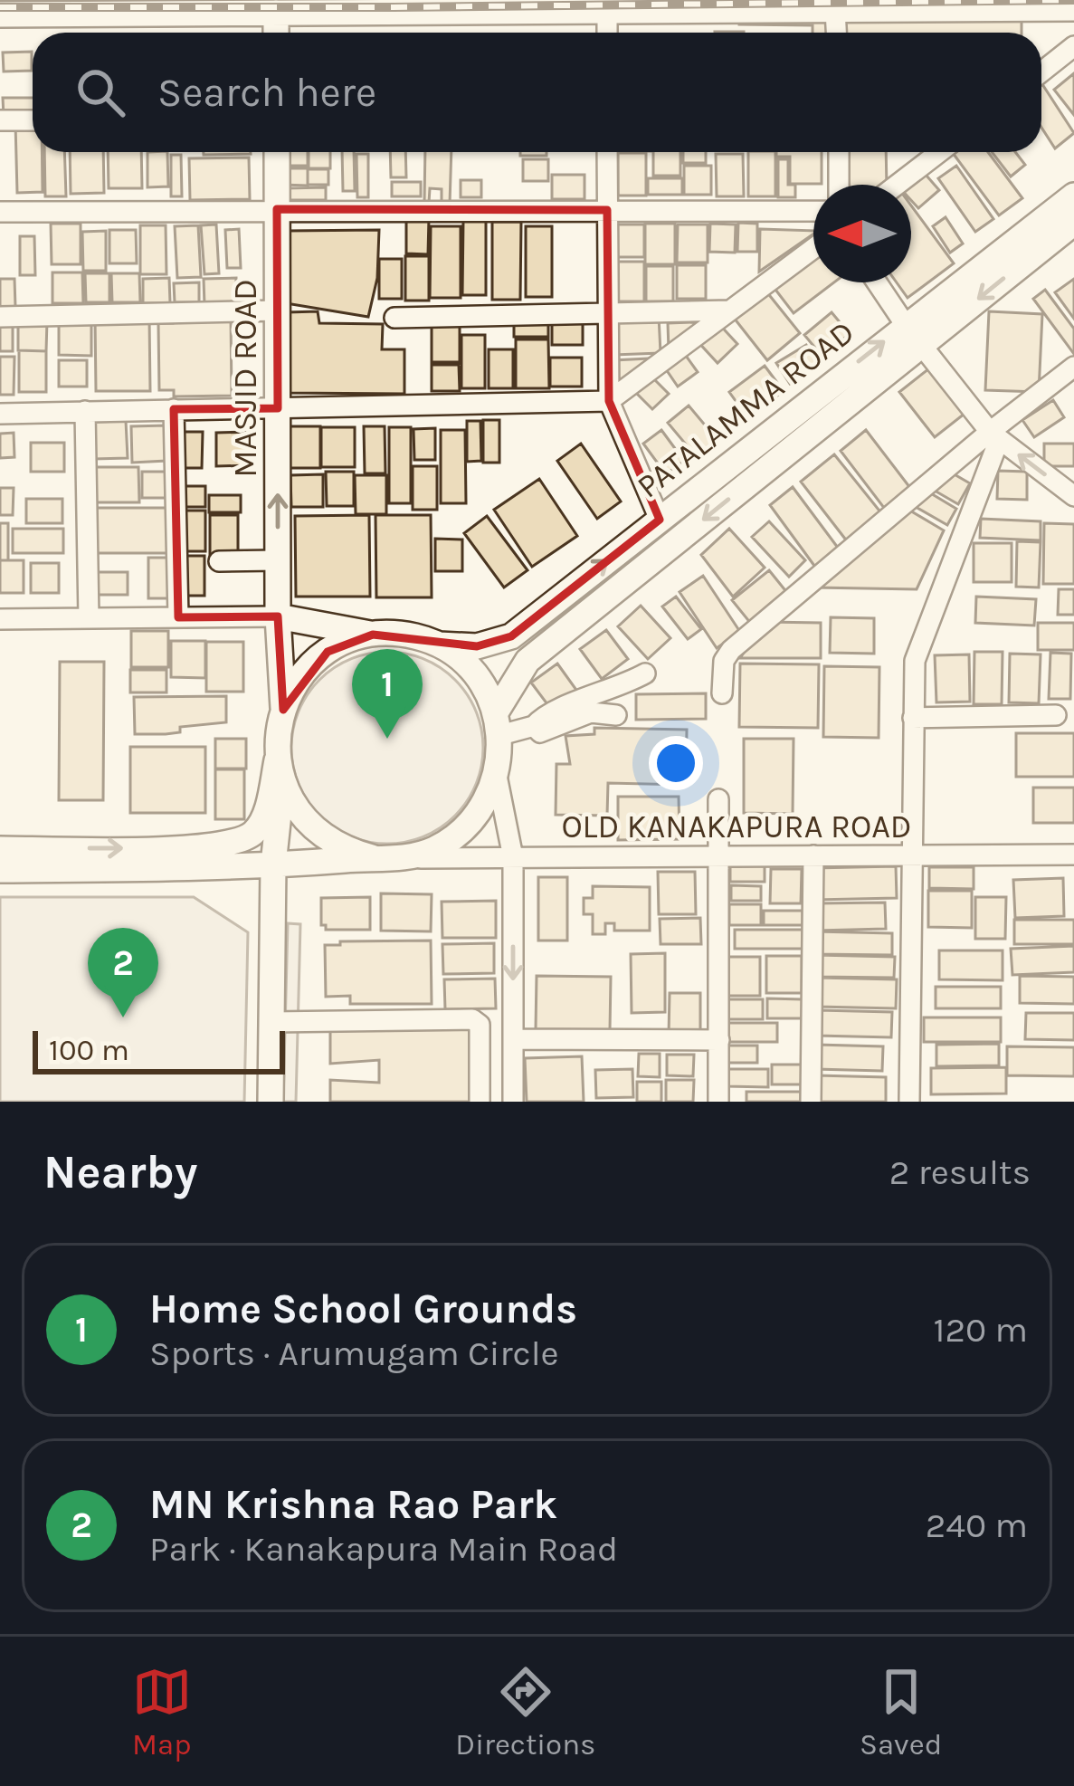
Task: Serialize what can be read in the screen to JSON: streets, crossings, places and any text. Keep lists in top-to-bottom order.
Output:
{
  "streets": {
    "main road": ["MASJID ROAD", "PATALAMMA ROAD"],
    "street": ["OLD KANAKAPURA ROAD"]
  },
  "crossings": [
    ["MASJID ROAD", "PATALAMMA ROAD"],
    ["MASJID ROAD", "OLD KANAKAPURA ROAD"],
    ["PATALAMMA ROAD", "OLD KANAKAPURA ROAD"]
  ],
  "scale_bar": "100 m",
  "north": "left",
  "page": {
    "search": "Search here",
    "pins": ["1", "2"],
    "scale": "100 m",
    "heading": ["Nearby", "2 results"],
    "list": [
      {
        "mark": "1",
        "name": "Home School Grounds",
        "note": "Sports · Arumugam Circle",
        "value": "120 m"
      },
      {
        "mark": "2",
        "name": "MN Krishna Rao Park",
        "note": "Park · Kanakapura Main Road",
        "value": "240 m"
      }
    ],
    "nav": ["Map", "Directions", "Saved"]
  }
}
